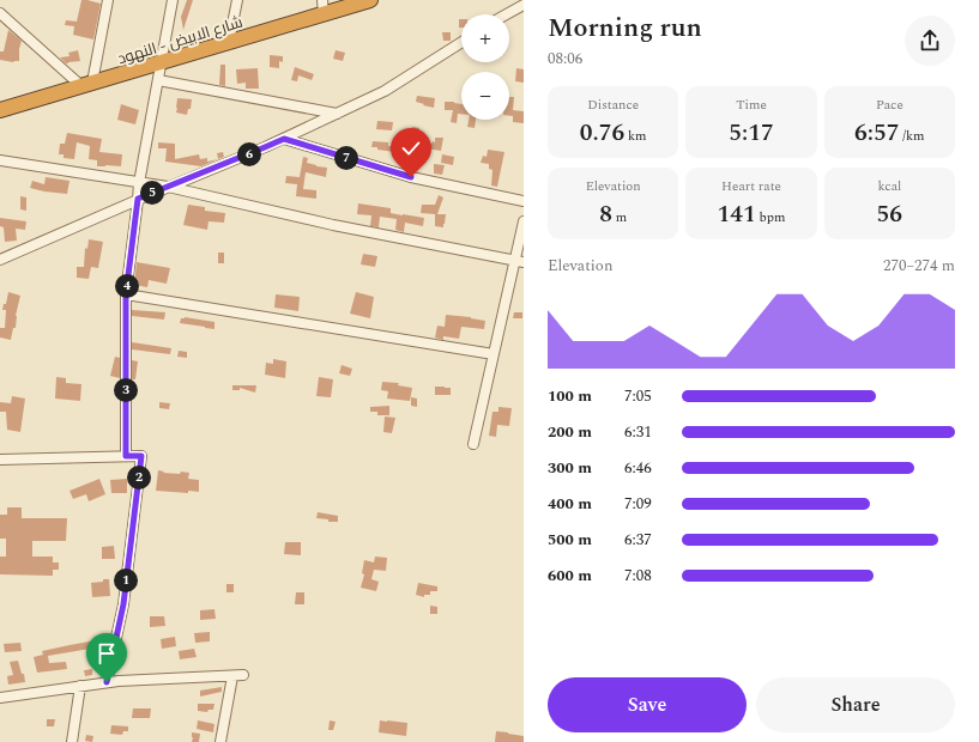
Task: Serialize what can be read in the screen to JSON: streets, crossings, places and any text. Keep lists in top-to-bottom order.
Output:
{
  "streets": {
    "highway": ["شارع الابيض - النهود"]
  },
  "page": {
    "heading": ["Morning run", "08:06"],
    "map_buttons": ["+", "−"],
    "stats": [
      ["Distance", "0.76 km"],
      ["Time", "5:17"],
      ["Pace", "6:57 /km"],
      ["Elevation", "8 m"],
      ["Heart rate", "141 bpm"],
      ["kcal", "56"]
    ],
    "pins": [
      "6",
      "7",
      "5",
      "4",
      "3",
      "2",
      "1"
    ],
    "chart": ["Elevation", "270–274 m"],
    "list": [
      {
        "name": "100 m",
        "note": "7:05"
      },
      {
        "name": "200 m",
        "note": "6:31"
      },
      {
        "name": "300 m",
        "note": "6:46"
      },
      {
        "name": "400 m",
        "note": "7:09"
      },
      {
        "name": "500 m",
        "note": "6:37"
      },
      {
        "name": "600 m",
        "note": "7:08"
      }
    ],
    "buttons": ["Save", "Share"]
  }
}
